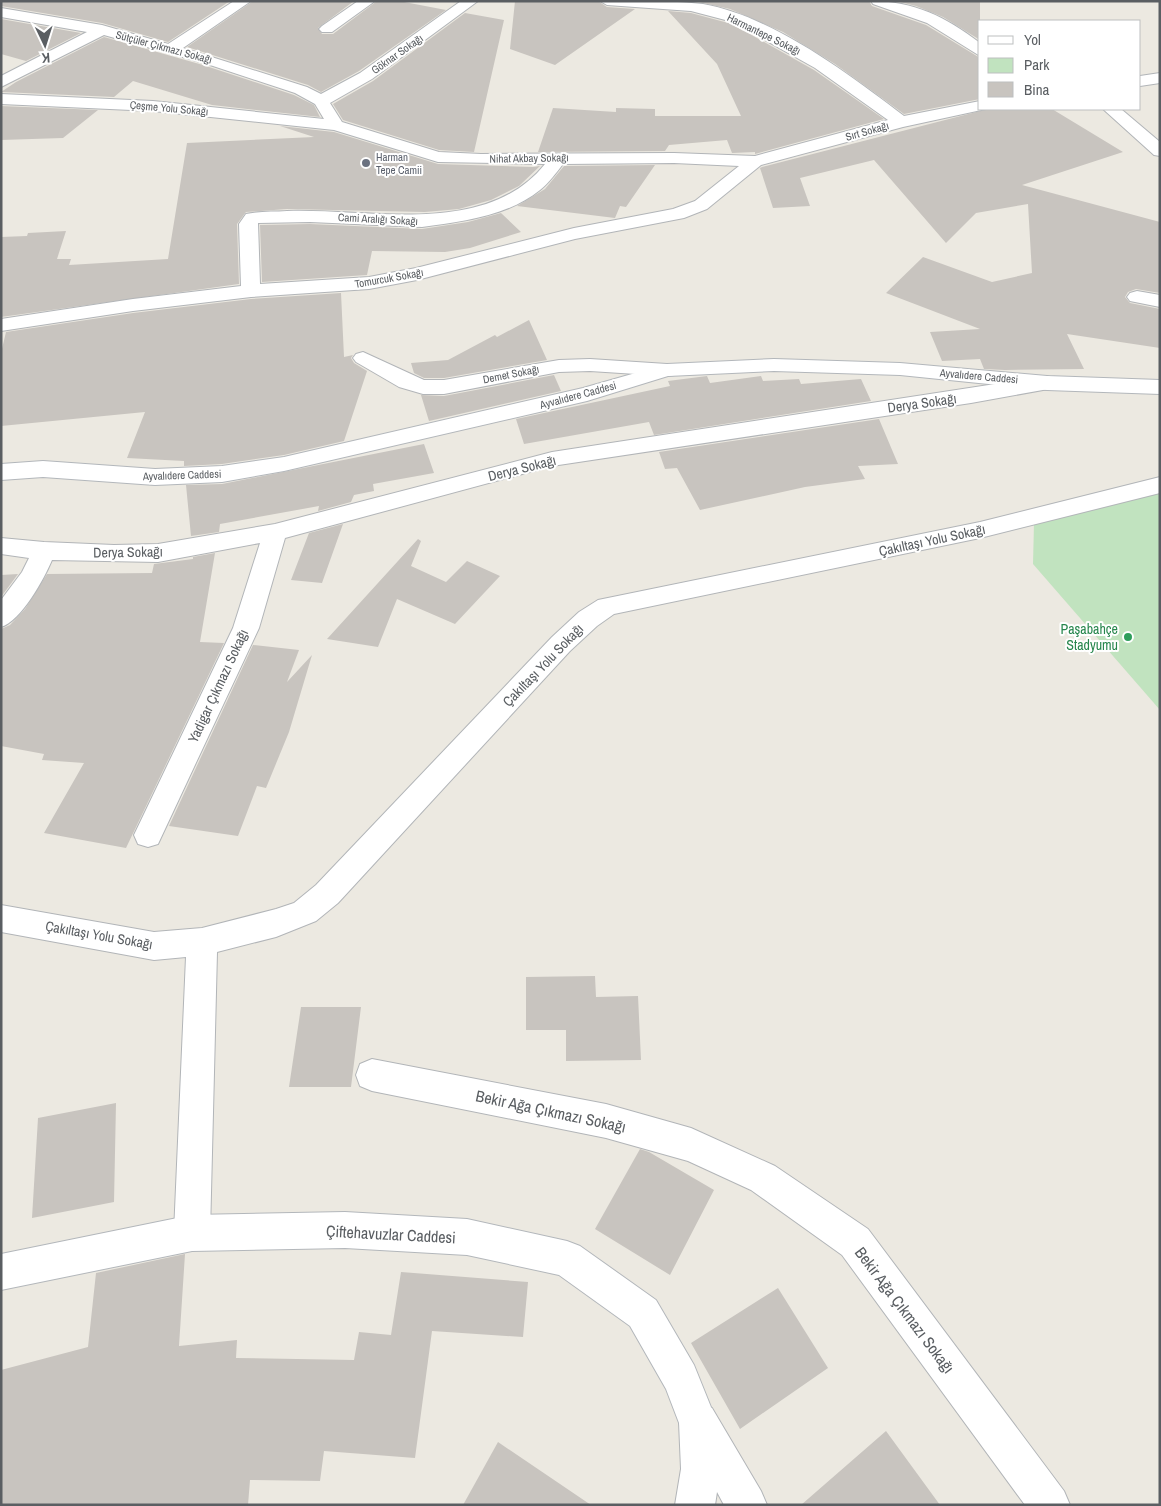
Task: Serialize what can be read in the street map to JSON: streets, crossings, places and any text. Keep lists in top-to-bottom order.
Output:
{
  "streets": {
    "street": [
      "Harmantepe Sokağı",
      "Sütçüler Çıkmazı Sokağı",
      "Göknar Sokağı",
      "Çeşme Yolu Sokağı",
      "Sırt Sokağı",
      "Nihat Akbay Sokağı",
      "Cami Aralığı Sokağı",
      "Tomurcuk Sokağı",
      "Demet Sokağı",
      "Ayvalıdere Caddesi",
      "Derya Sokağı",
      "Çakıltaşı Yolu Sokağı",
      "Yadigar Çıkmazı Sokağı",
      "Bekir Ağa Çıkmazı Sokağı",
      "Çiftehavuzlar Caddesi"
    ]
  },
  "crossings": [
    ["Harmantepe Sokağı", "Sırt Sokağı"],
    ["Sütçüler Çıkmazı Sokağı", "Göknar Sokağı"],
    ["Çeşme Yolu Sokağı", "Nihat Akbay Sokağı"],
    ["Sırt Sokağı", "Nihat Akbay Sokağı"],
    ["Sırt Sokağı", "Tomurcuk Sokağı"],
    ["Nihat Akbay Sokağı", "Cami Aralığı Sokağı"],
    ["Nihat Akbay Sokağı", "Tomurcuk Sokağı"],
    ["Cami Aralığı Sokağı", "Tomurcuk Sokağı"],
    ["Demet Sokağı", "Ayvalıdere Caddesi"],
    ["Ayvalıdere Caddesi", "Derya Sokağı"],
    ["Derya Sokağı", "Yadigar Çıkmazı Sokağı"]
  ],
  "places": ["Harman Tepe Camii", "Paşabahçe Stadyumu"],
  "legend": ["Yol", "Park", "Bina"],
  "north": "bottom"
}
